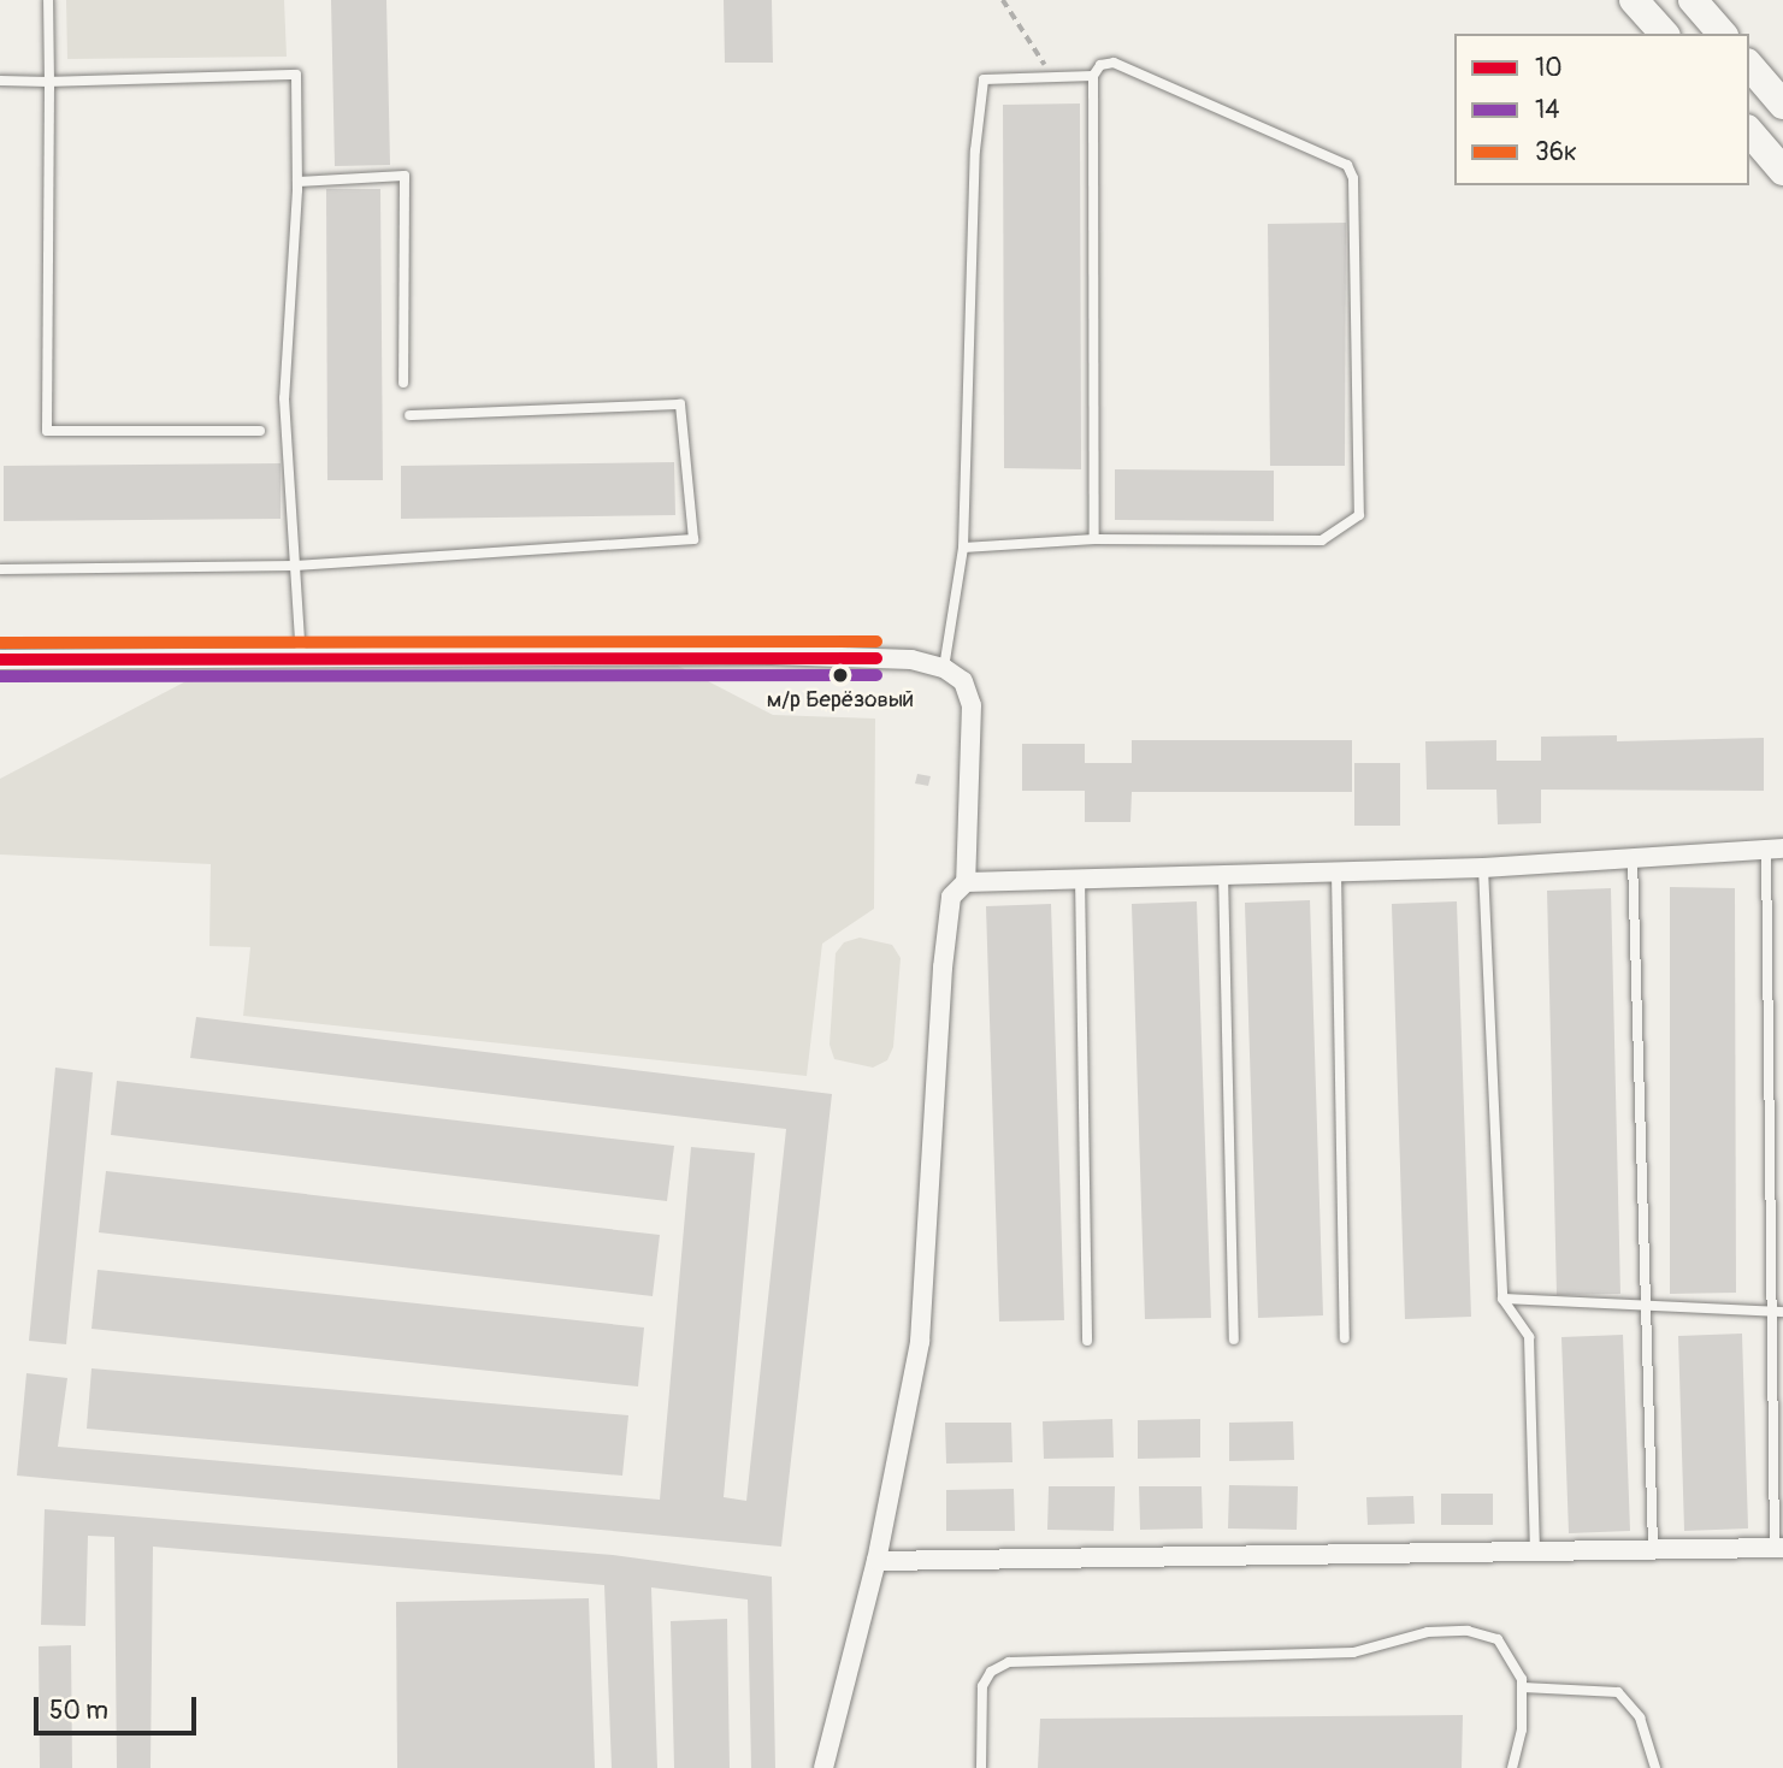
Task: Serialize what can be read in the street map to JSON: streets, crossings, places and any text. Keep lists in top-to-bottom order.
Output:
{
  "places": ["м/р Берёзовый"],
  "lines": ["transit line 36к", "transit line 10", "transit line 14"],
  "legend": ["10", "14", "36к"],
  "scale_bar": "50 m"
}
